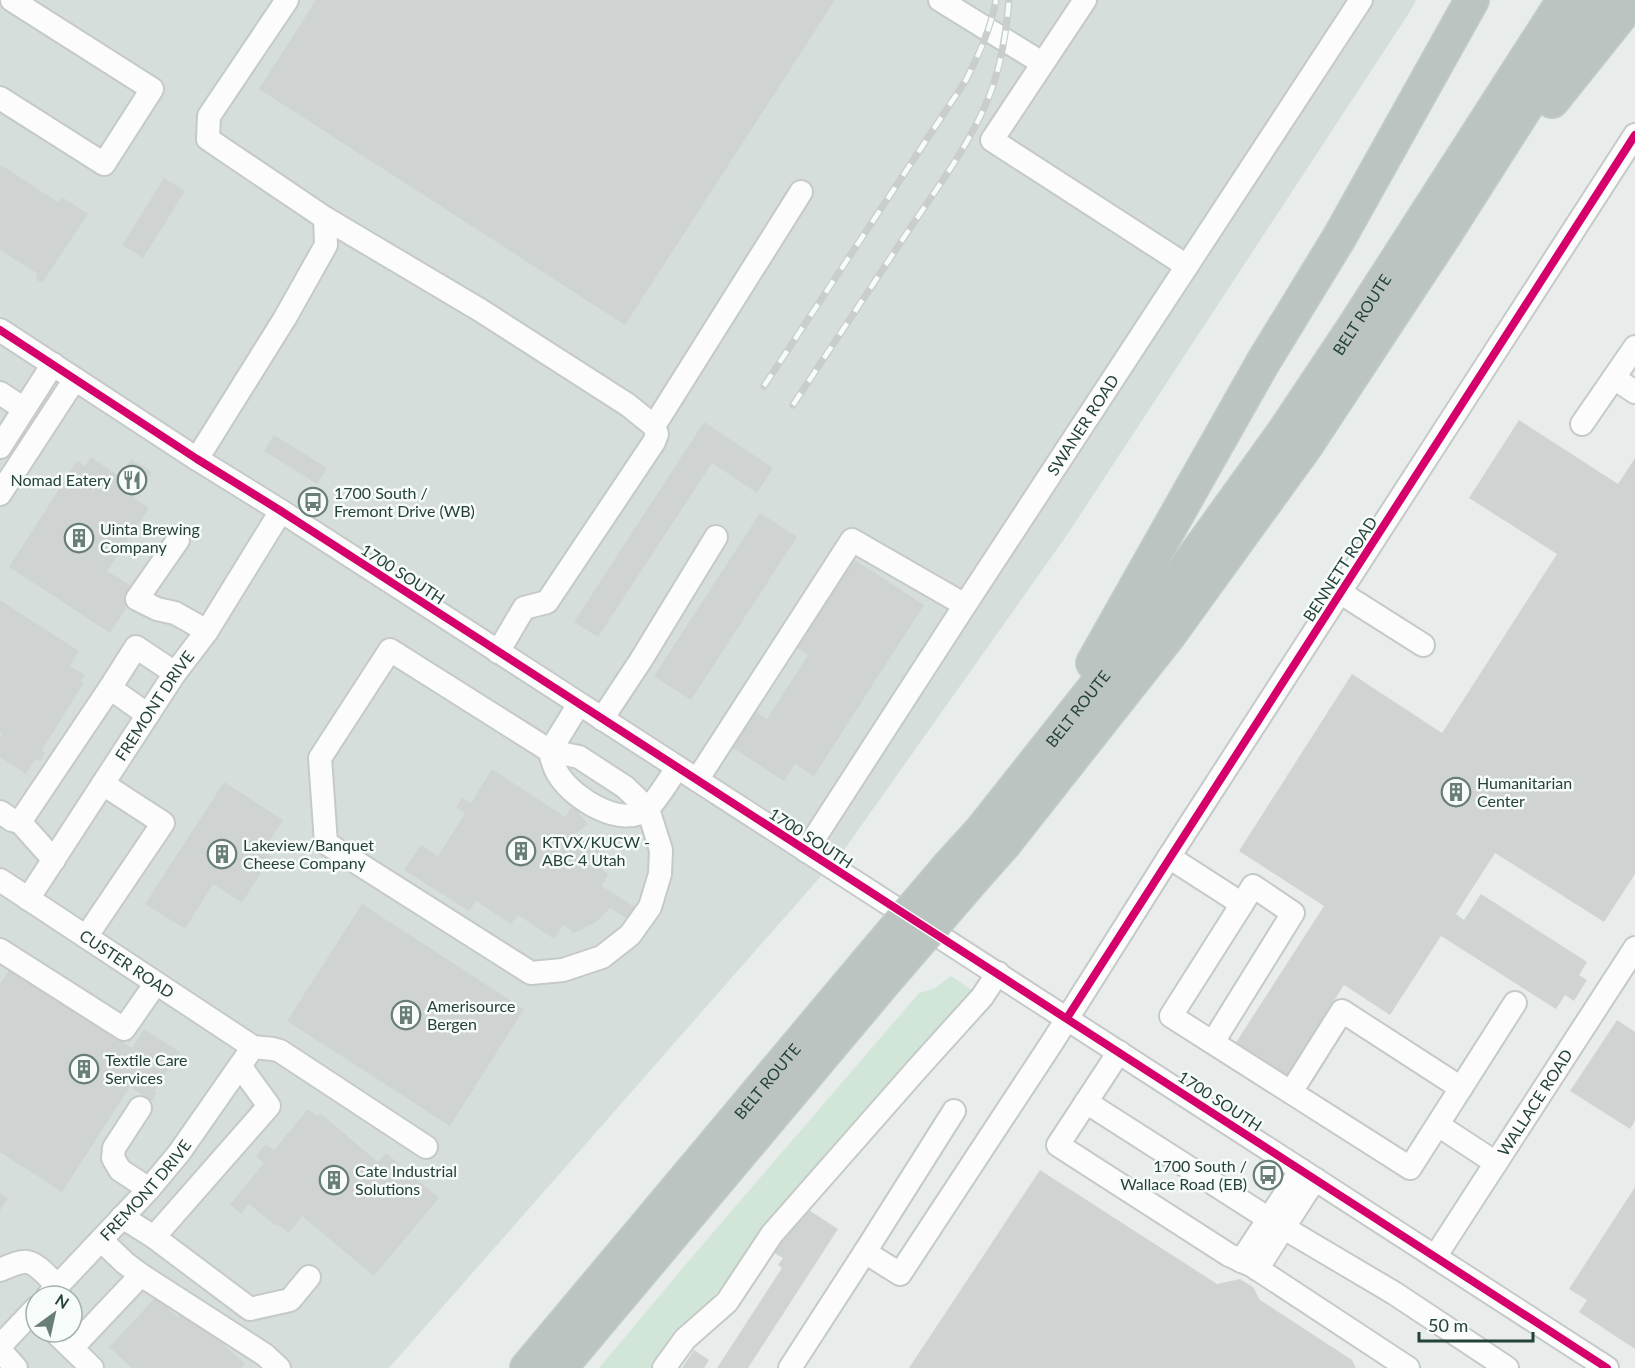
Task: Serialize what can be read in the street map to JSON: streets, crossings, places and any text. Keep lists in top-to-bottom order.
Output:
{
  "streets": {
    "highway": ["BELT ROUTE"],
    "street": [
      "SWANER ROAD",
      "BENNETT ROAD",
      "1700 SOUTH",
      "FREMONT DRIVE",
      "CUSTER ROAD",
      "WALLACE ROAD"
    ]
  },
  "crossings": [
    ["SWANER ROAD", "1700 SOUTH"],
    ["BENNETT ROAD", "1700 SOUTH"],
    ["1700 SOUTH", "FREMONT DRIVE"],
    ["1700 SOUTH", "WALLACE ROAD"],
    ["FREMONT DRIVE", "CUSTER ROAD"]
  ],
  "places": {
    "restaurant": ["Nomad Eatery"],
    "bus stop": ["1700 South / Fremont Drive (WB)", "1700 South / Wallace Road (EB)"],
    "building": [
      "Uinta Brewing Company",
      "Humanitarian Center",
      "KTVX/KUCW - ABC 4 Utah",
      "Lakeview/Banquet Cheese Company",
      "Amerisource Bergen",
      "Textile Care Services",
      "Cate Industrial Solutions"
    ]
  },
  "scale_bar": "50 m",
  "north": "top right"
}
